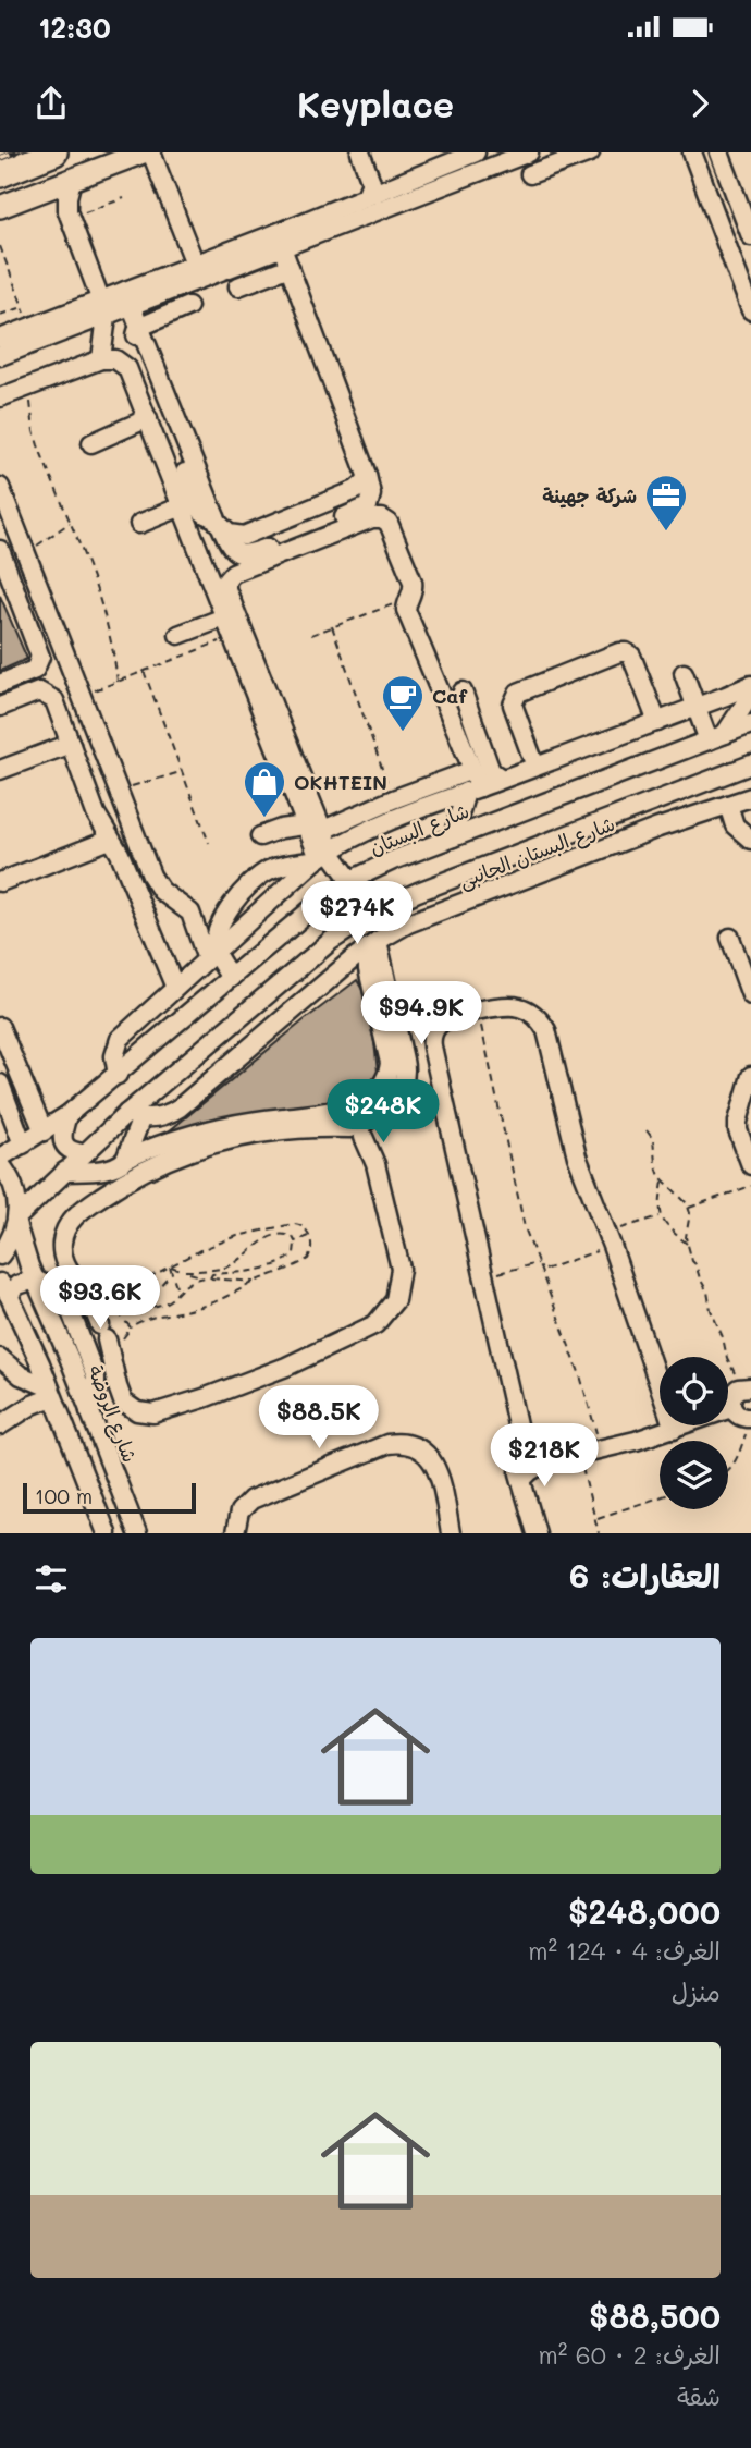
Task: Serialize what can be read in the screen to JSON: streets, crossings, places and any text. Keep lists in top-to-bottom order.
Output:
{
  "streets": {
    "street": ["شارع البستان", "شارع البستان الجانبى", "شارع الروضة"]
  },
  "places": {
    "office": ["شركة جهينة"],
    "cafe": ["Caf"],
    "shop": ["OKHTEIN"]
  },
  "scale_bar": "100 m",
  "page": {
    "status": "12:30",
    "header": "Keyplace",
    "price": [
      "$274K",
      "$94.9K",
      "$248K",
      "$93.6K",
      "$88.5K",
      "$218K"
    ],
    "scale": "100 m",
    "heading": "العقارات: 6",
    "list": [
      {
        "name": "$248,000",
        "note": "الغرف: 4 · 124 m² · منزل"
      },
      {
        "name": "$88,500",
        "note": "الغرف: 2 · 60 m² · شقة"
      }
    ]
  }
}
